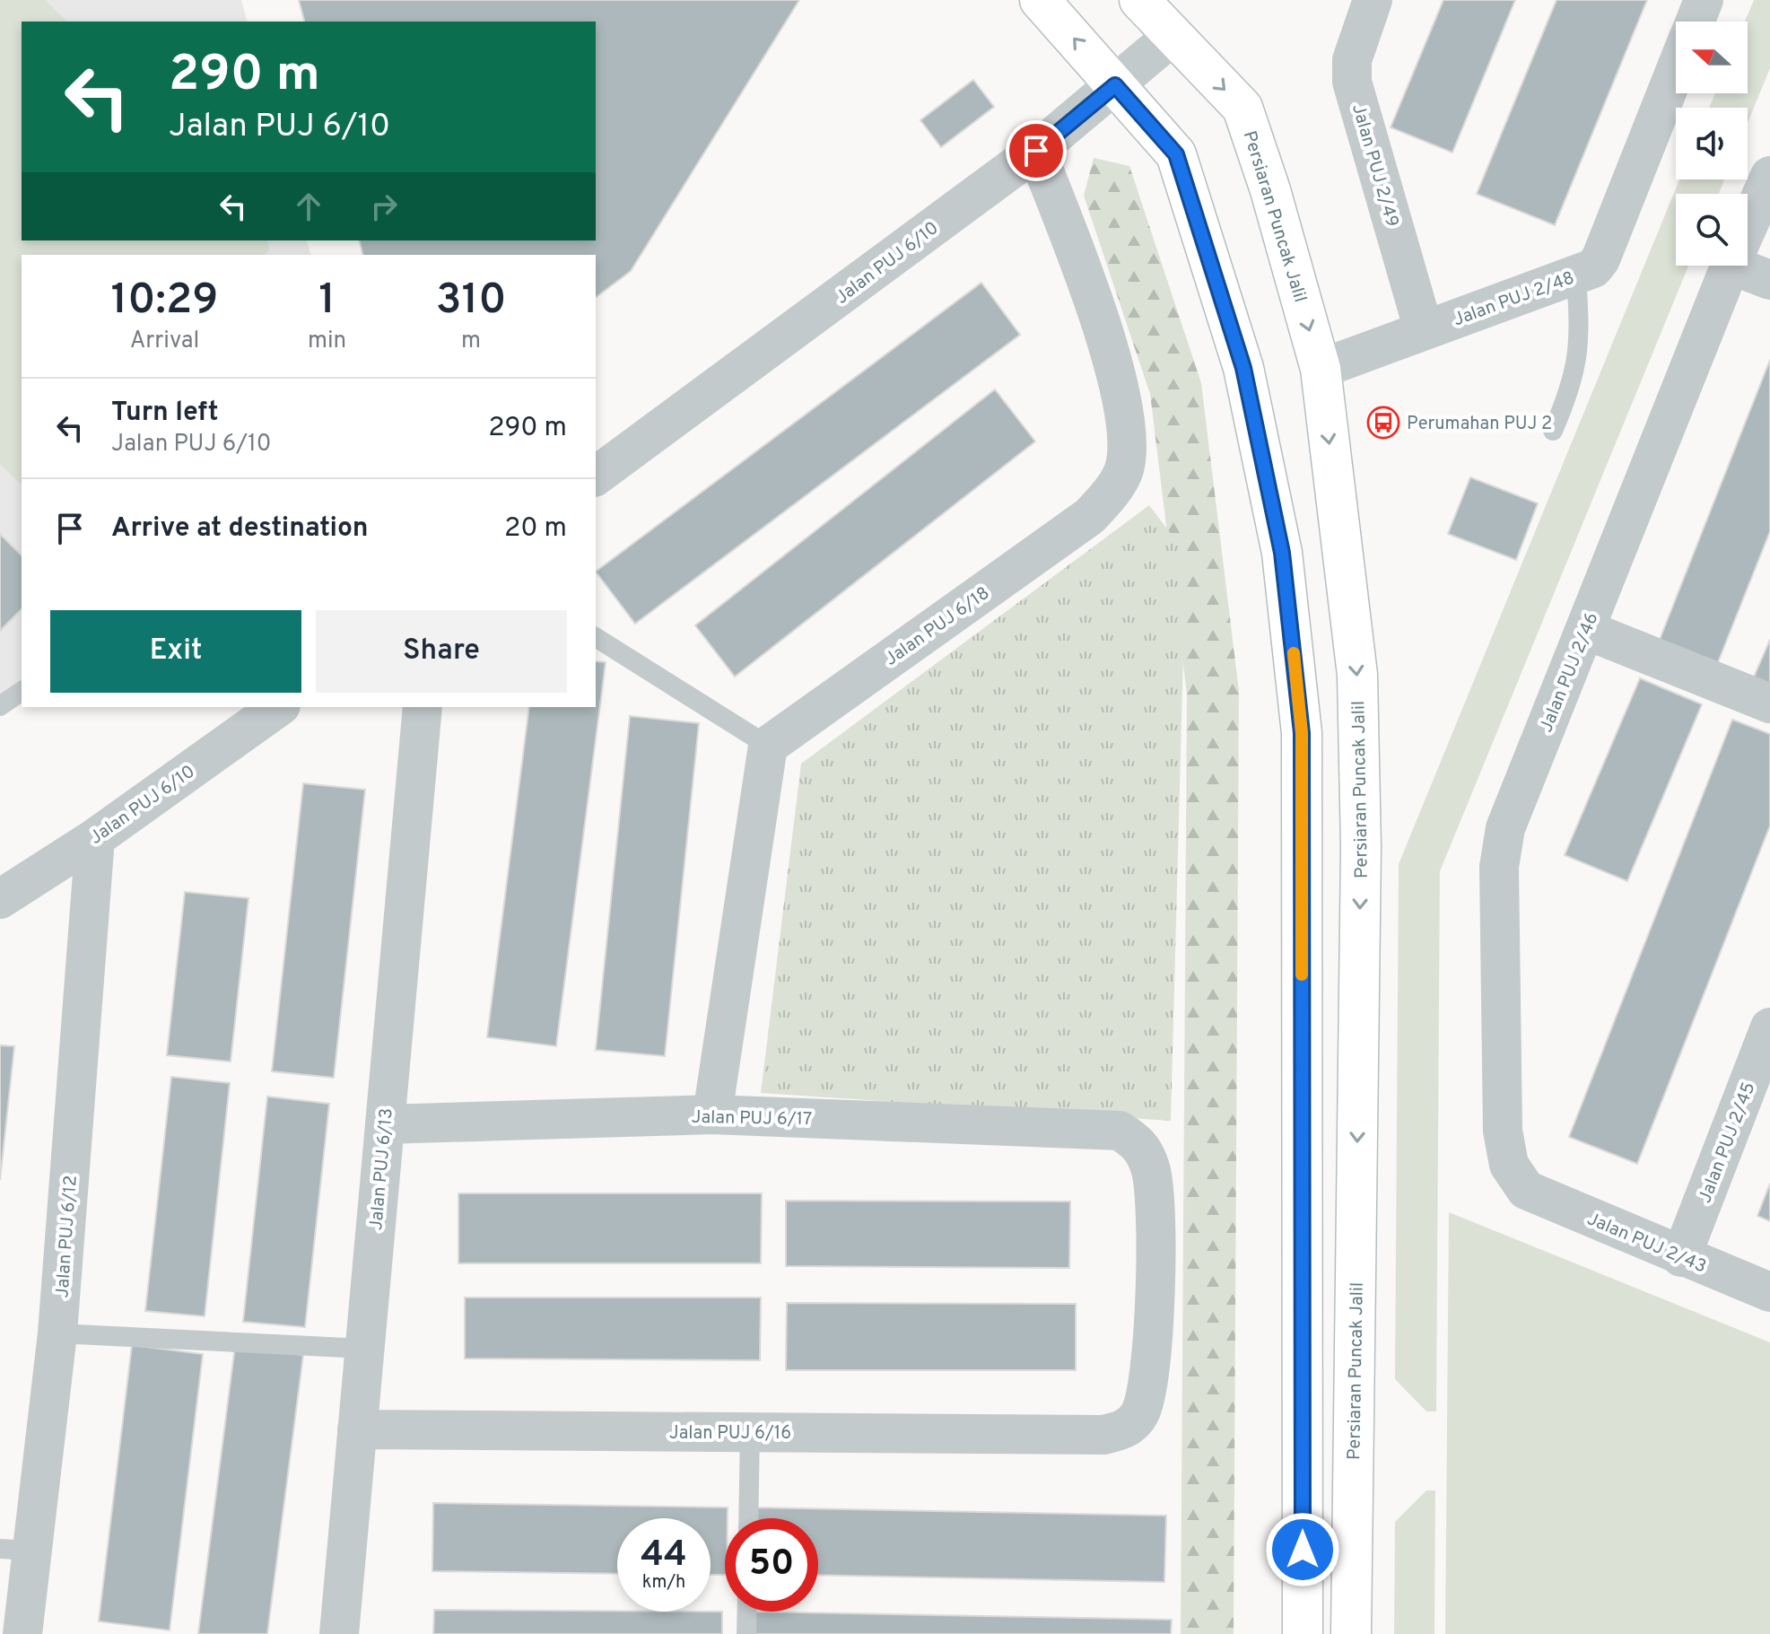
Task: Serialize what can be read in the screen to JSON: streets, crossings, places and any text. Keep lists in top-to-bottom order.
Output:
{
  "streets": {
    "main road": ["Persiaran Puncak Jalil"],
    "street": [
      "Jalan PUJ 2/49",
      "Jalan PUJ 6/10",
      "Jalan PUJ 2/48",
      "Jalan PUJ 6/18",
      "Jalan PUJ 2/46",
      "Jalan PUJ 6/17",
      "Jalan PUJ 2/45",
      "Jalan PUJ 6/13",
      "Jalan PUJ 6/12",
      "Jalan PUJ 2/43",
      "Jalan PUJ 6/16"
    ]
  },
  "crossings": [
    ["Jalan PUJ 2/49", "Jalan PUJ 2/48"],
    ["Persiaran Puncak Jalil", "Jalan PUJ 6/10"],
    ["Persiaran Puncak Jalil", "Jalan PUJ 2/48"],
    ["Jalan PUJ 6/10", "Jalan PUJ 6/18"],
    ["Jalan PUJ 6/10", "Jalan PUJ 6/12"],
    ["Jalan PUJ 2/46", "Jalan PUJ 2/43"],
    ["Jalan PUJ 6/17", "Jalan PUJ 6/13"],
    ["Jalan PUJ 6/17", "Jalan PUJ 6/16"],
    ["Jalan PUJ 2/45", "Jalan PUJ 2/43"],
    ["Jalan PUJ 6/13", "Jalan PUJ 6/16"]
  ],
  "places": {
    "bus stop": ["Perumahan PUJ 2"]
  },
  "north": "left",
  "page": {
    "turn": ["290 m", "Jalan PUJ 6/10"],
    "eta": [
      "10:29",
      "Arrival",
      "1",
      "min",
      "310",
      "m"
    ],
    "list": [
      {
        "name": "Turn left",
        "note": "Jalan PUJ 6/10",
        "value": "290 m"
      },
      {
        "name": "Arrive at destination",
        "value": "20 m"
      }
    ],
    "buttons": ["Exit", "Share"],
    "speed": "44 km/h",
    "limit": "50"
  }
}
